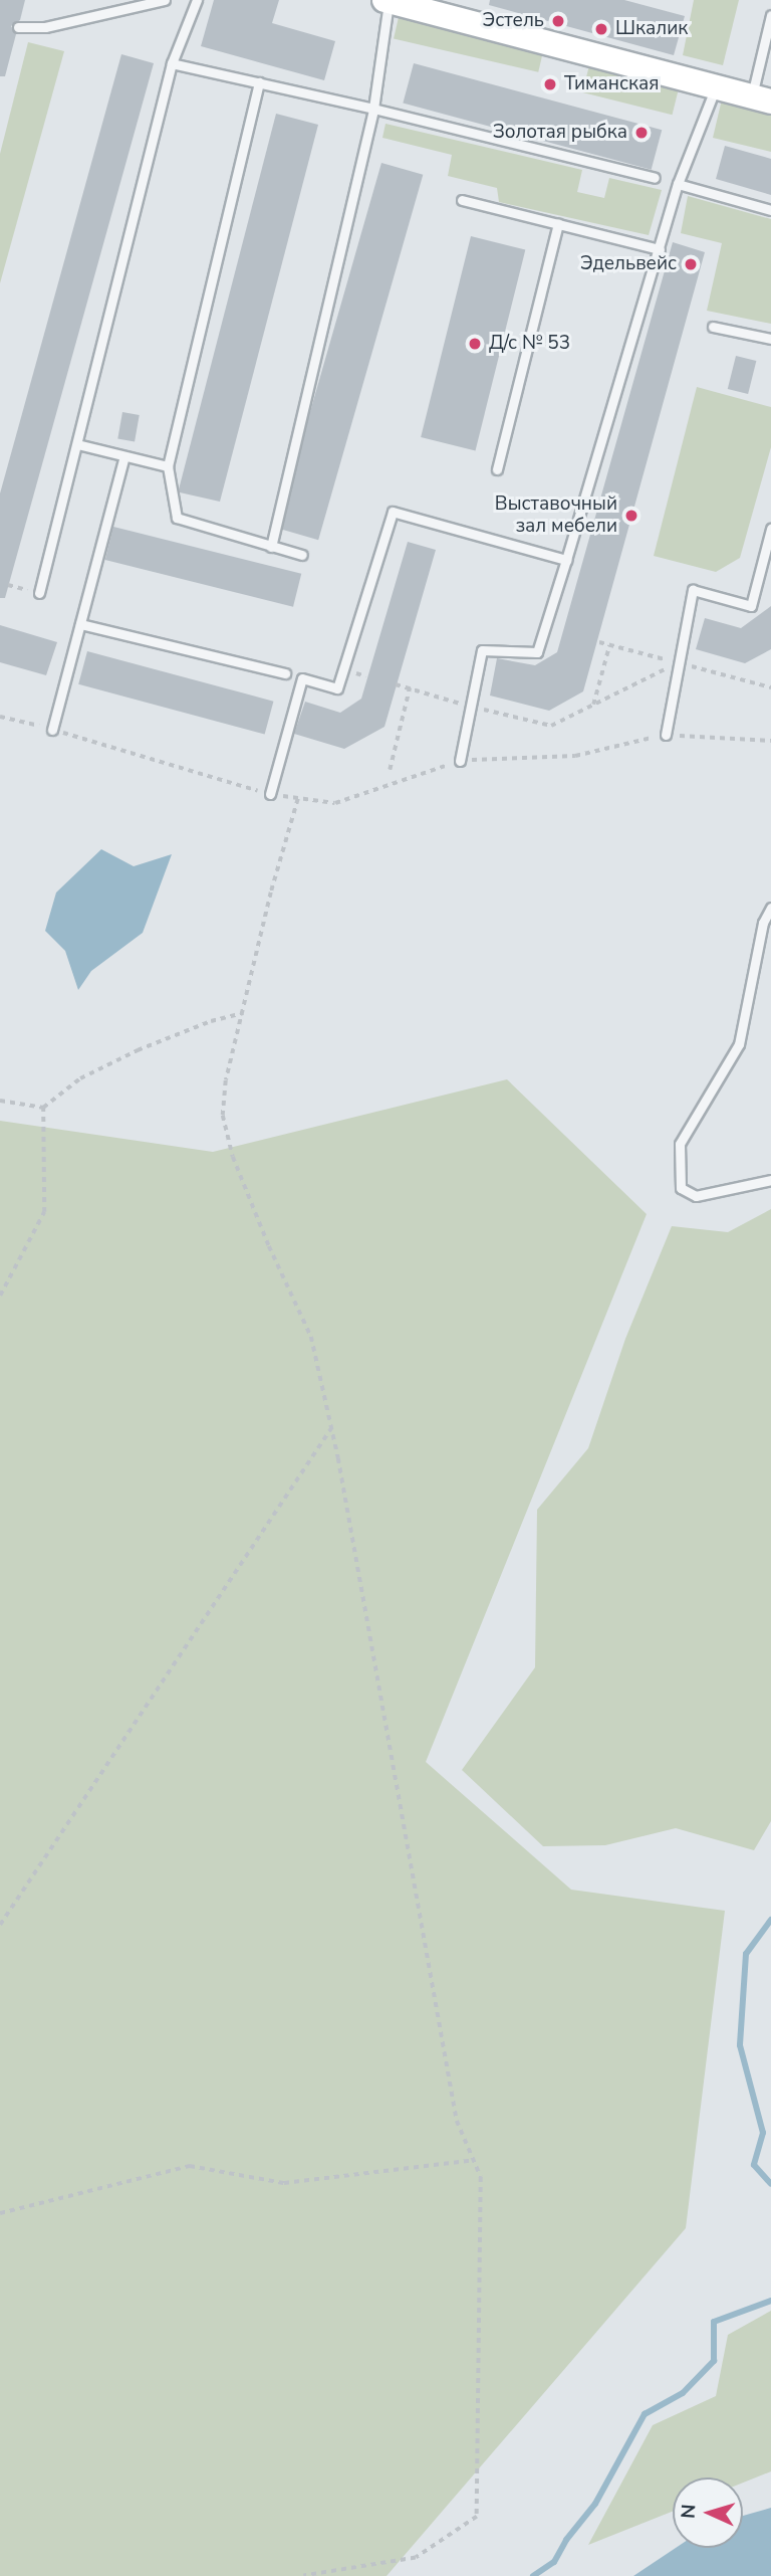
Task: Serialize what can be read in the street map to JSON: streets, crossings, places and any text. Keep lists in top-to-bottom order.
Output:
{
  "places": [
    "Эстель",
    "Шкалик",
    "Тиманская",
    "Золотая рыбка",
    "Эдельвейс",
    "Д/с № 53",
    "Выставочный зал мебели"
  ],
  "north": "left"
}
